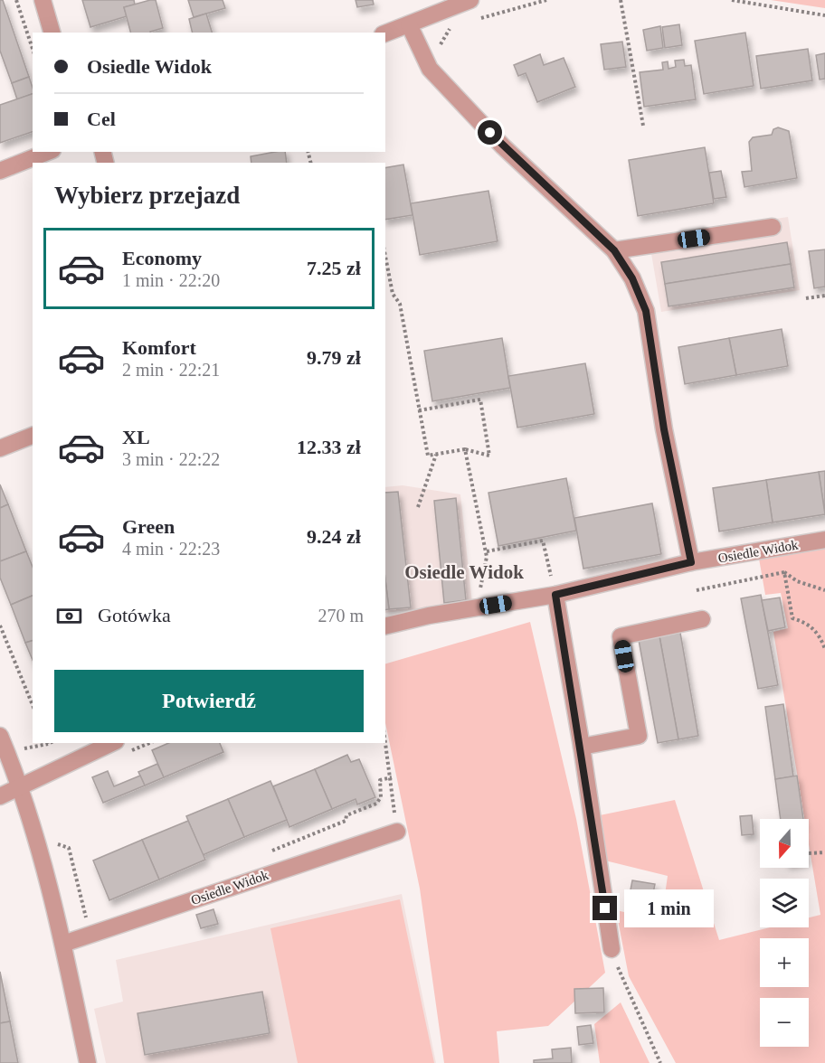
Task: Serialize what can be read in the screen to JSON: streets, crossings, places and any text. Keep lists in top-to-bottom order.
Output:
{
  "streets": {
    "street": ["Osiedle Widok"]
  },
  "districts": ["Osiedle Widok"],
  "north": "bottom",
  "page": {
    "banner": ["Osiedle Widok", "Cel"],
    "heading": "Wybierz przejazd",
    "list": [
      {
        "name": "Economy",
        "note": "1 min · 22:20",
        "value": "7.25 zł"
      },
      {
        "name": "Komfort",
        "note": "2 min · 22:21",
        "value": "9.79 zł"
      },
      {
        "name": "XL",
        "note": "3 min · 22:22",
        "value": "12.33 zł"
      },
      {
        "name": "Green",
        "note": "4 min · 22:23",
        "value": "9.24 zł"
      }
    ],
    "pay": ["Gotówka", "270 m"],
    "buttons": "Potwierdź",
    "map_buttons": ["+", "−"],
    "bubble": "1 min"
  }
}
